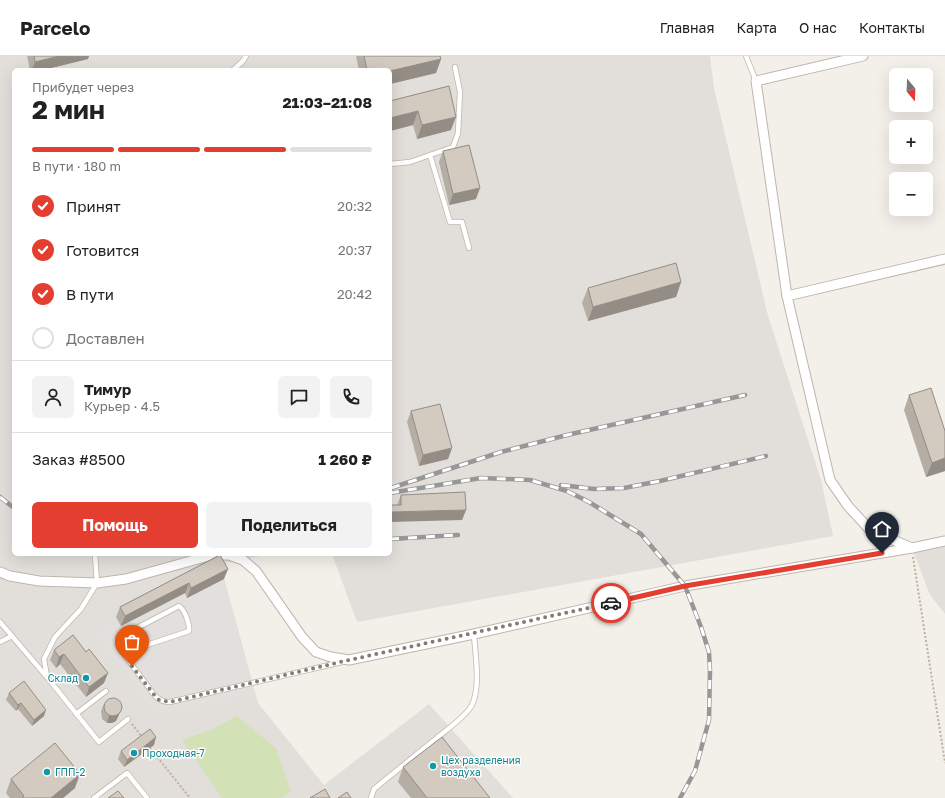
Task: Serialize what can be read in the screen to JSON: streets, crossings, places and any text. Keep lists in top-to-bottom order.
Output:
{
  "places": [
    "Склад",
    "Проходная-7",
    "Цех разделения воздуха",
    "ГПП-2"
  ],
  "north": "bottom",
  "page": {
    "header": "Parcelo",
    "nav": [
      "Главная",
      "Карта",
      "О нас",
      "Контакты"
    ],
    "map_buttons": ["+", "−"],
    "heading": ["2 мин", "Прибудет через", "21:03–21:08"],
    "panel": [
      "Тимур",
      "Курьер · 4.5",
      "Заказ #8500",
      "1 260 ₽"
    ],
    "bar": "В пути · 180 m",
    "list": [
      ["Принят", "20:32"],
      ["Готовится", "20:37"],
      ["В пути", "20:42"],
      "Доставлен"
    ],
    "buttons": ["Помощь", "Поделиться"]
  }
}
